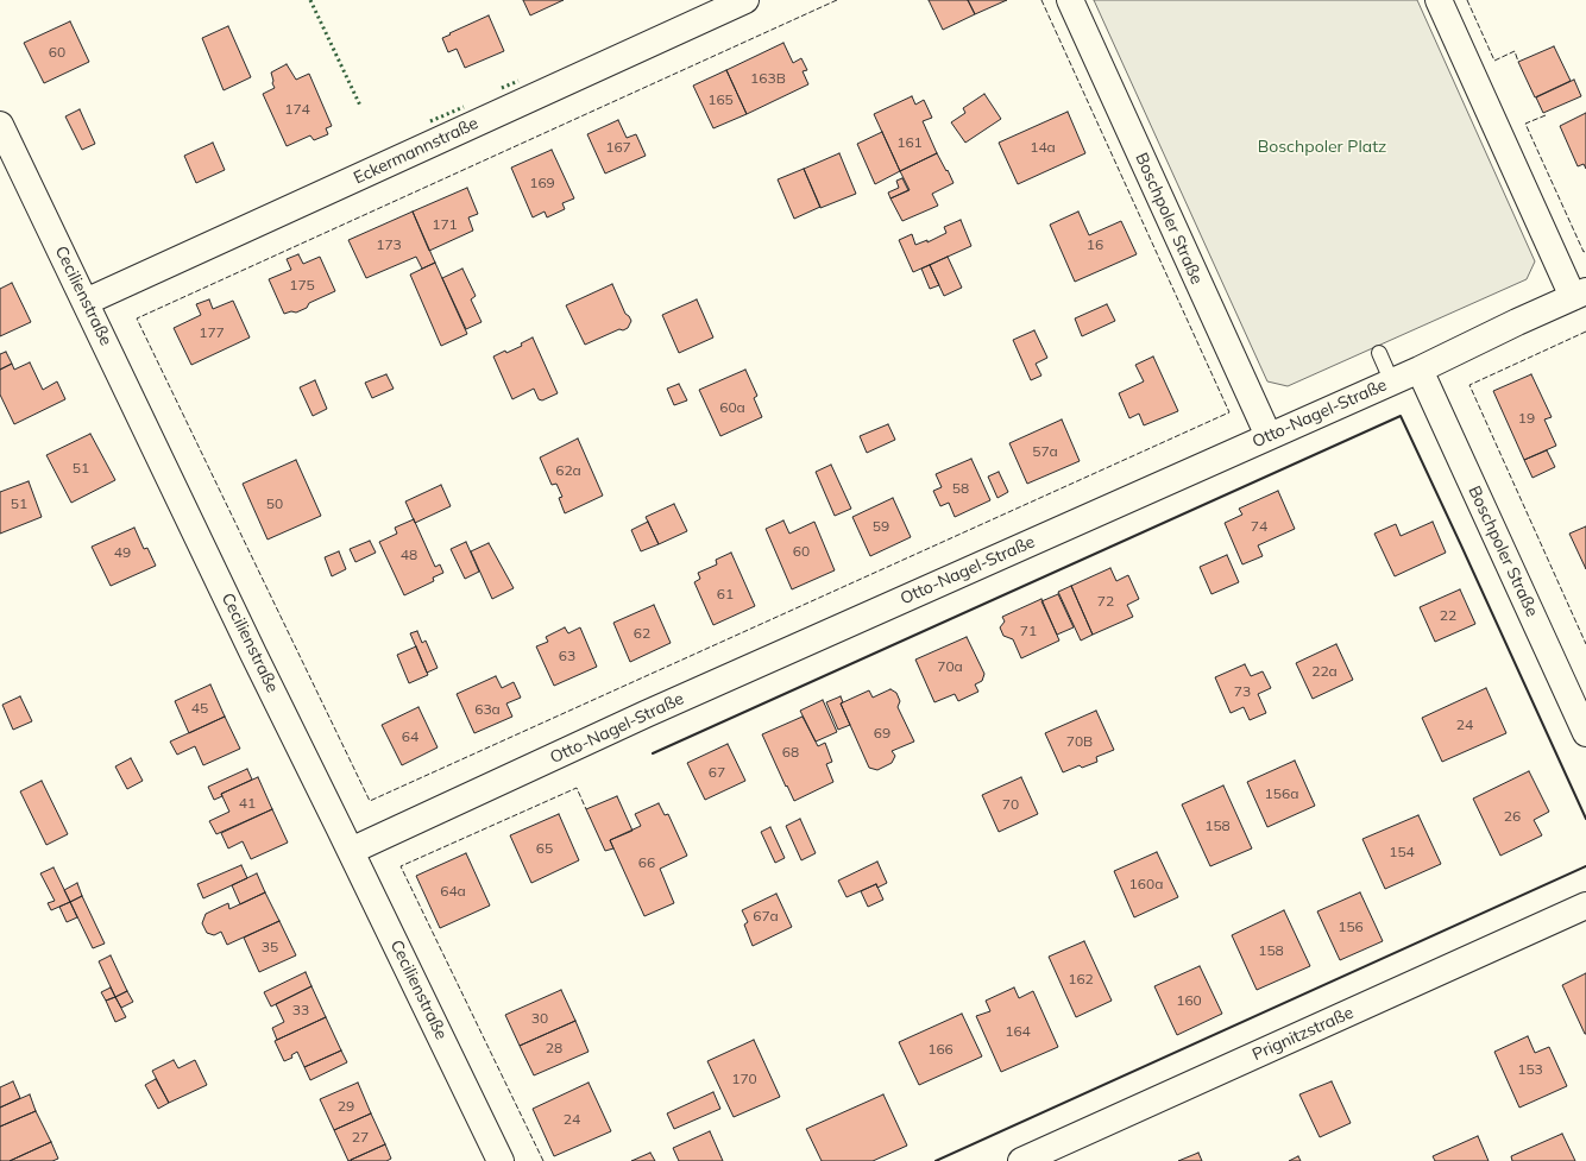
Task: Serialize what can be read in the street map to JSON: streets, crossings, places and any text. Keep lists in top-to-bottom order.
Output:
{
  "streets": {
    "street": [
      "Eckermannstraße",
      "Boschpoler Straße",
      "Cecilienstraße",
      "Otto-Nagel-Straße",
      "Prignitzstraße"
    ]
  },
  "crossings": [
    ["Eckermannstraße", "Cecilienstraße"],
    ["Boschpoler Straße", "Otto-Nagel-Straße"],
    ["Cecilienstraße", "Otto-Nagel-Straße"]
  ],
  "parks": ["Boschpoler Platz"],
  "house_numbers": [
    "60",
    "163B",
    "165",
    "174",
    "161",
    "167",
    "14a",
    "169",
    "171",
    "173",
    "16",
    "175",
    "177",
    "60a",
    "19",
    "57a",
    "51",
    "62a",
    "58",
    "51",
    "50",
    "59",
    "74",
    "60",
    "49",
    "48",
    "61",
    "72",
    "22",
    "71",
    "62",
    "63",
    "70a",
    "22a",
    "73",
    "45",
    "63a",
    "24",
    "69",
    "64",
    "70B",
    "68",
    "67",
    "156a",
    "41",
    "70",
    "26",
    "158",
    "65",
    "154",
    "66",
    "160a",
    "64a",
    "67a",
    "156",
    "35",
    "158",
    "162",
    "160",
    "33",
    "30",
    "164",
    "28",
    "166",
    "153",
    "170",
    "29",
    "24",
    "27"
  ]
}
